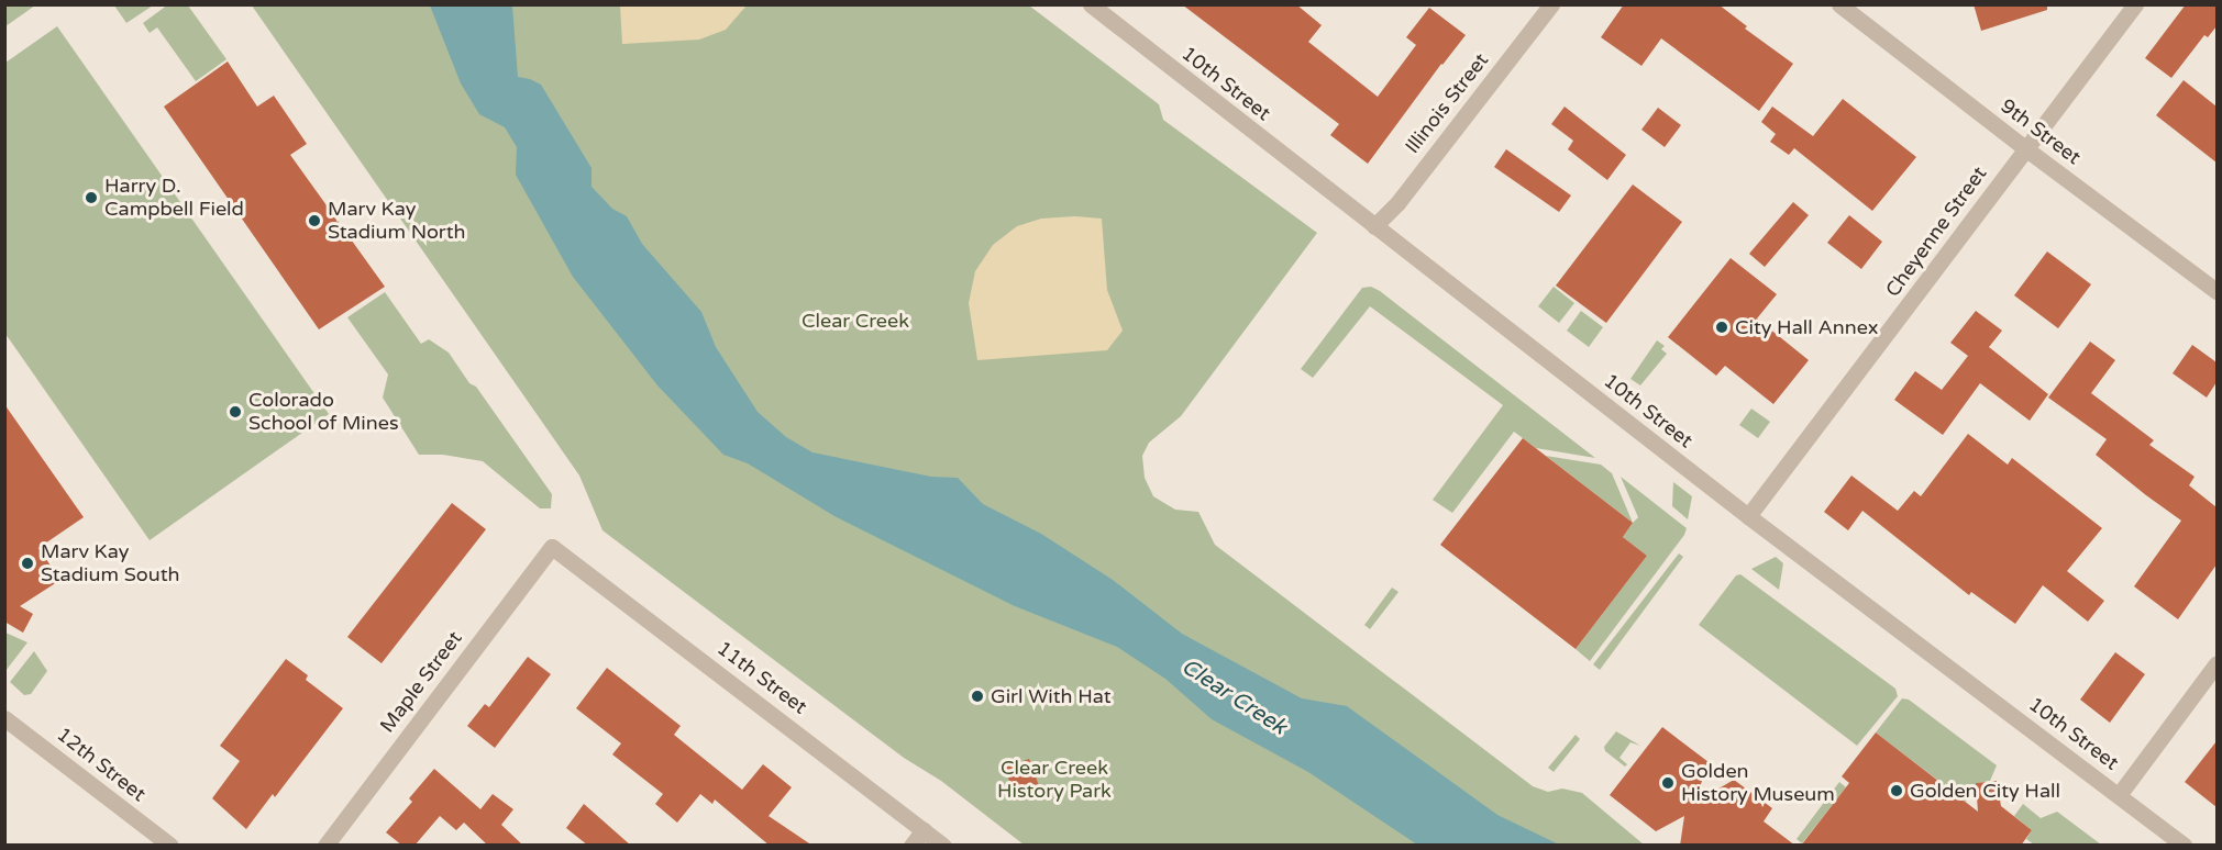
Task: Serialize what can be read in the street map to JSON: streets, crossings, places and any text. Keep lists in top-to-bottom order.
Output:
{
  "streets": {
    "street": [
      "10th Street",
      "Illinois Street",
      "9th Street",
      "Cheyenne Street",
      "11th Street",
      "Maple Street",
      "12th Street"
    ]
  },
  "crossings": [
    ["10th Street", "Illinois Street"],
    ["10th Street", "Cheyenne Street"],
    ["9th Street", "Cheyenne Street"],
    ["11th Street", "Maple Street"]
  ],
  "water": ["Clear Creek"],
  "parks": ["Clear Creek", "Clear Creek History Park"],
  "places": [
    "Harry D. Campbell Field",
    "Marv Kay Stadium North",
    "City Hall Annex",
    "Colorado School of Mines",
    "Marv Kay Stadium South",
    "Girl With Hat",
    "Golden History Museum",
    "Golden City Hall"
  ]
}
